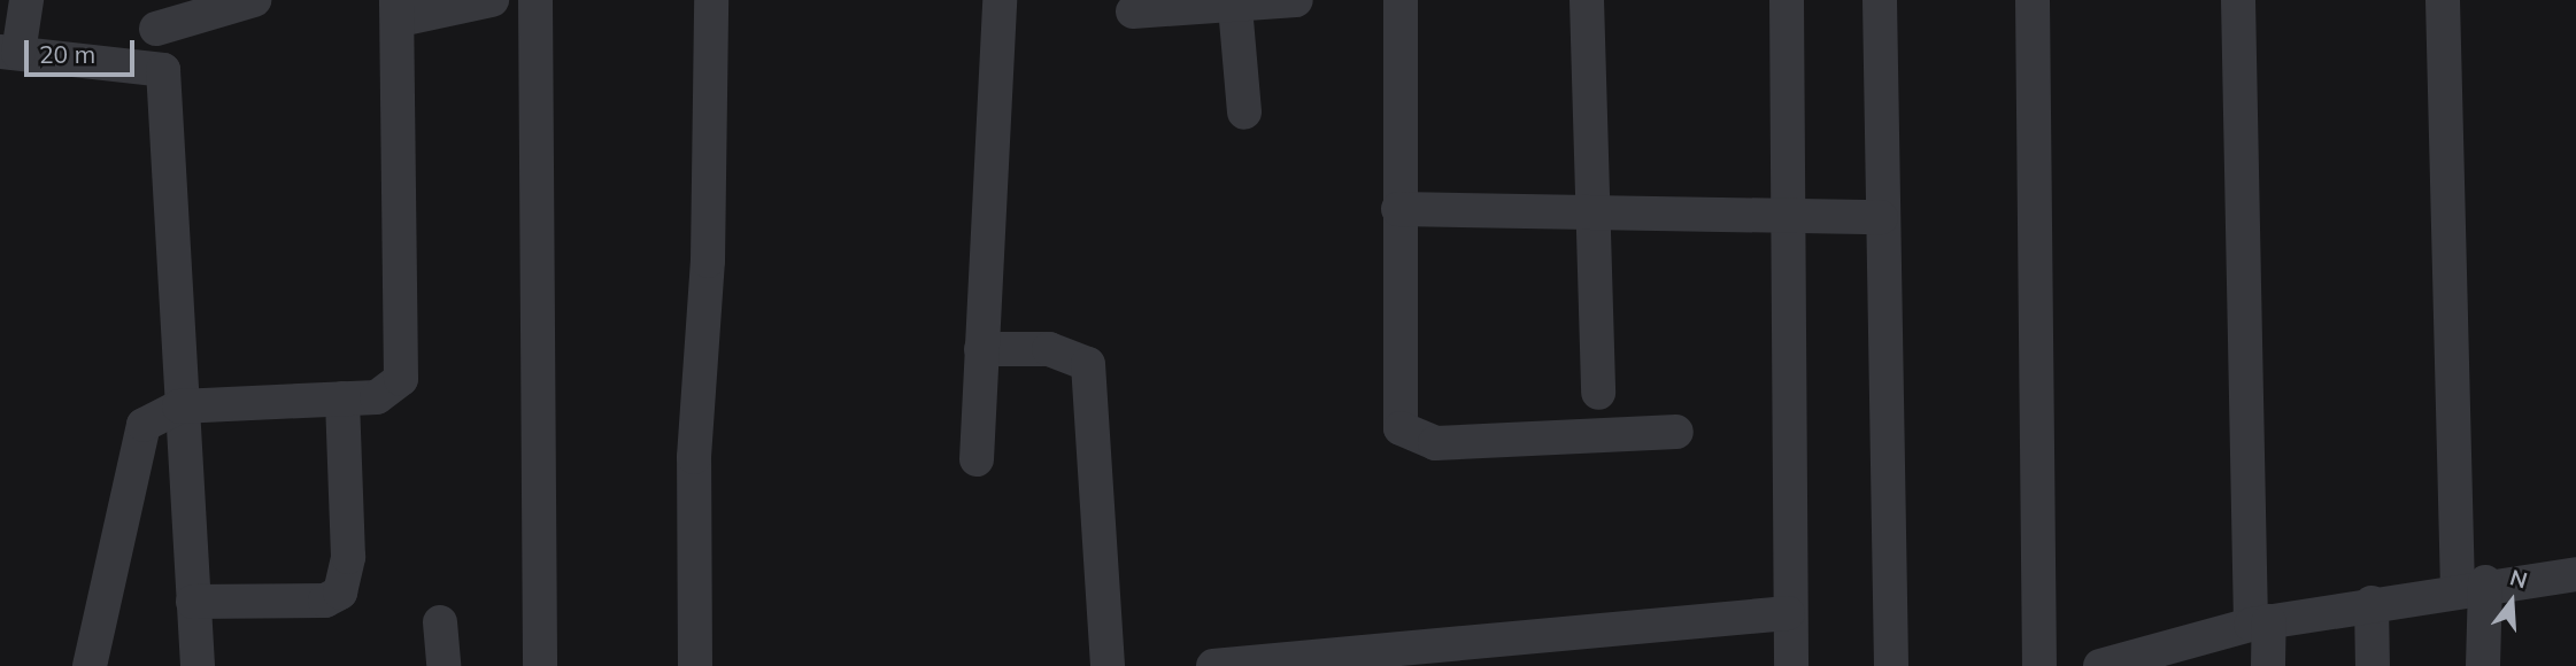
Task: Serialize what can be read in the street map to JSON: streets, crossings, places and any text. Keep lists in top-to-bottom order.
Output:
{
  "scale_bar": "20 m",
  "north": "top"
}
